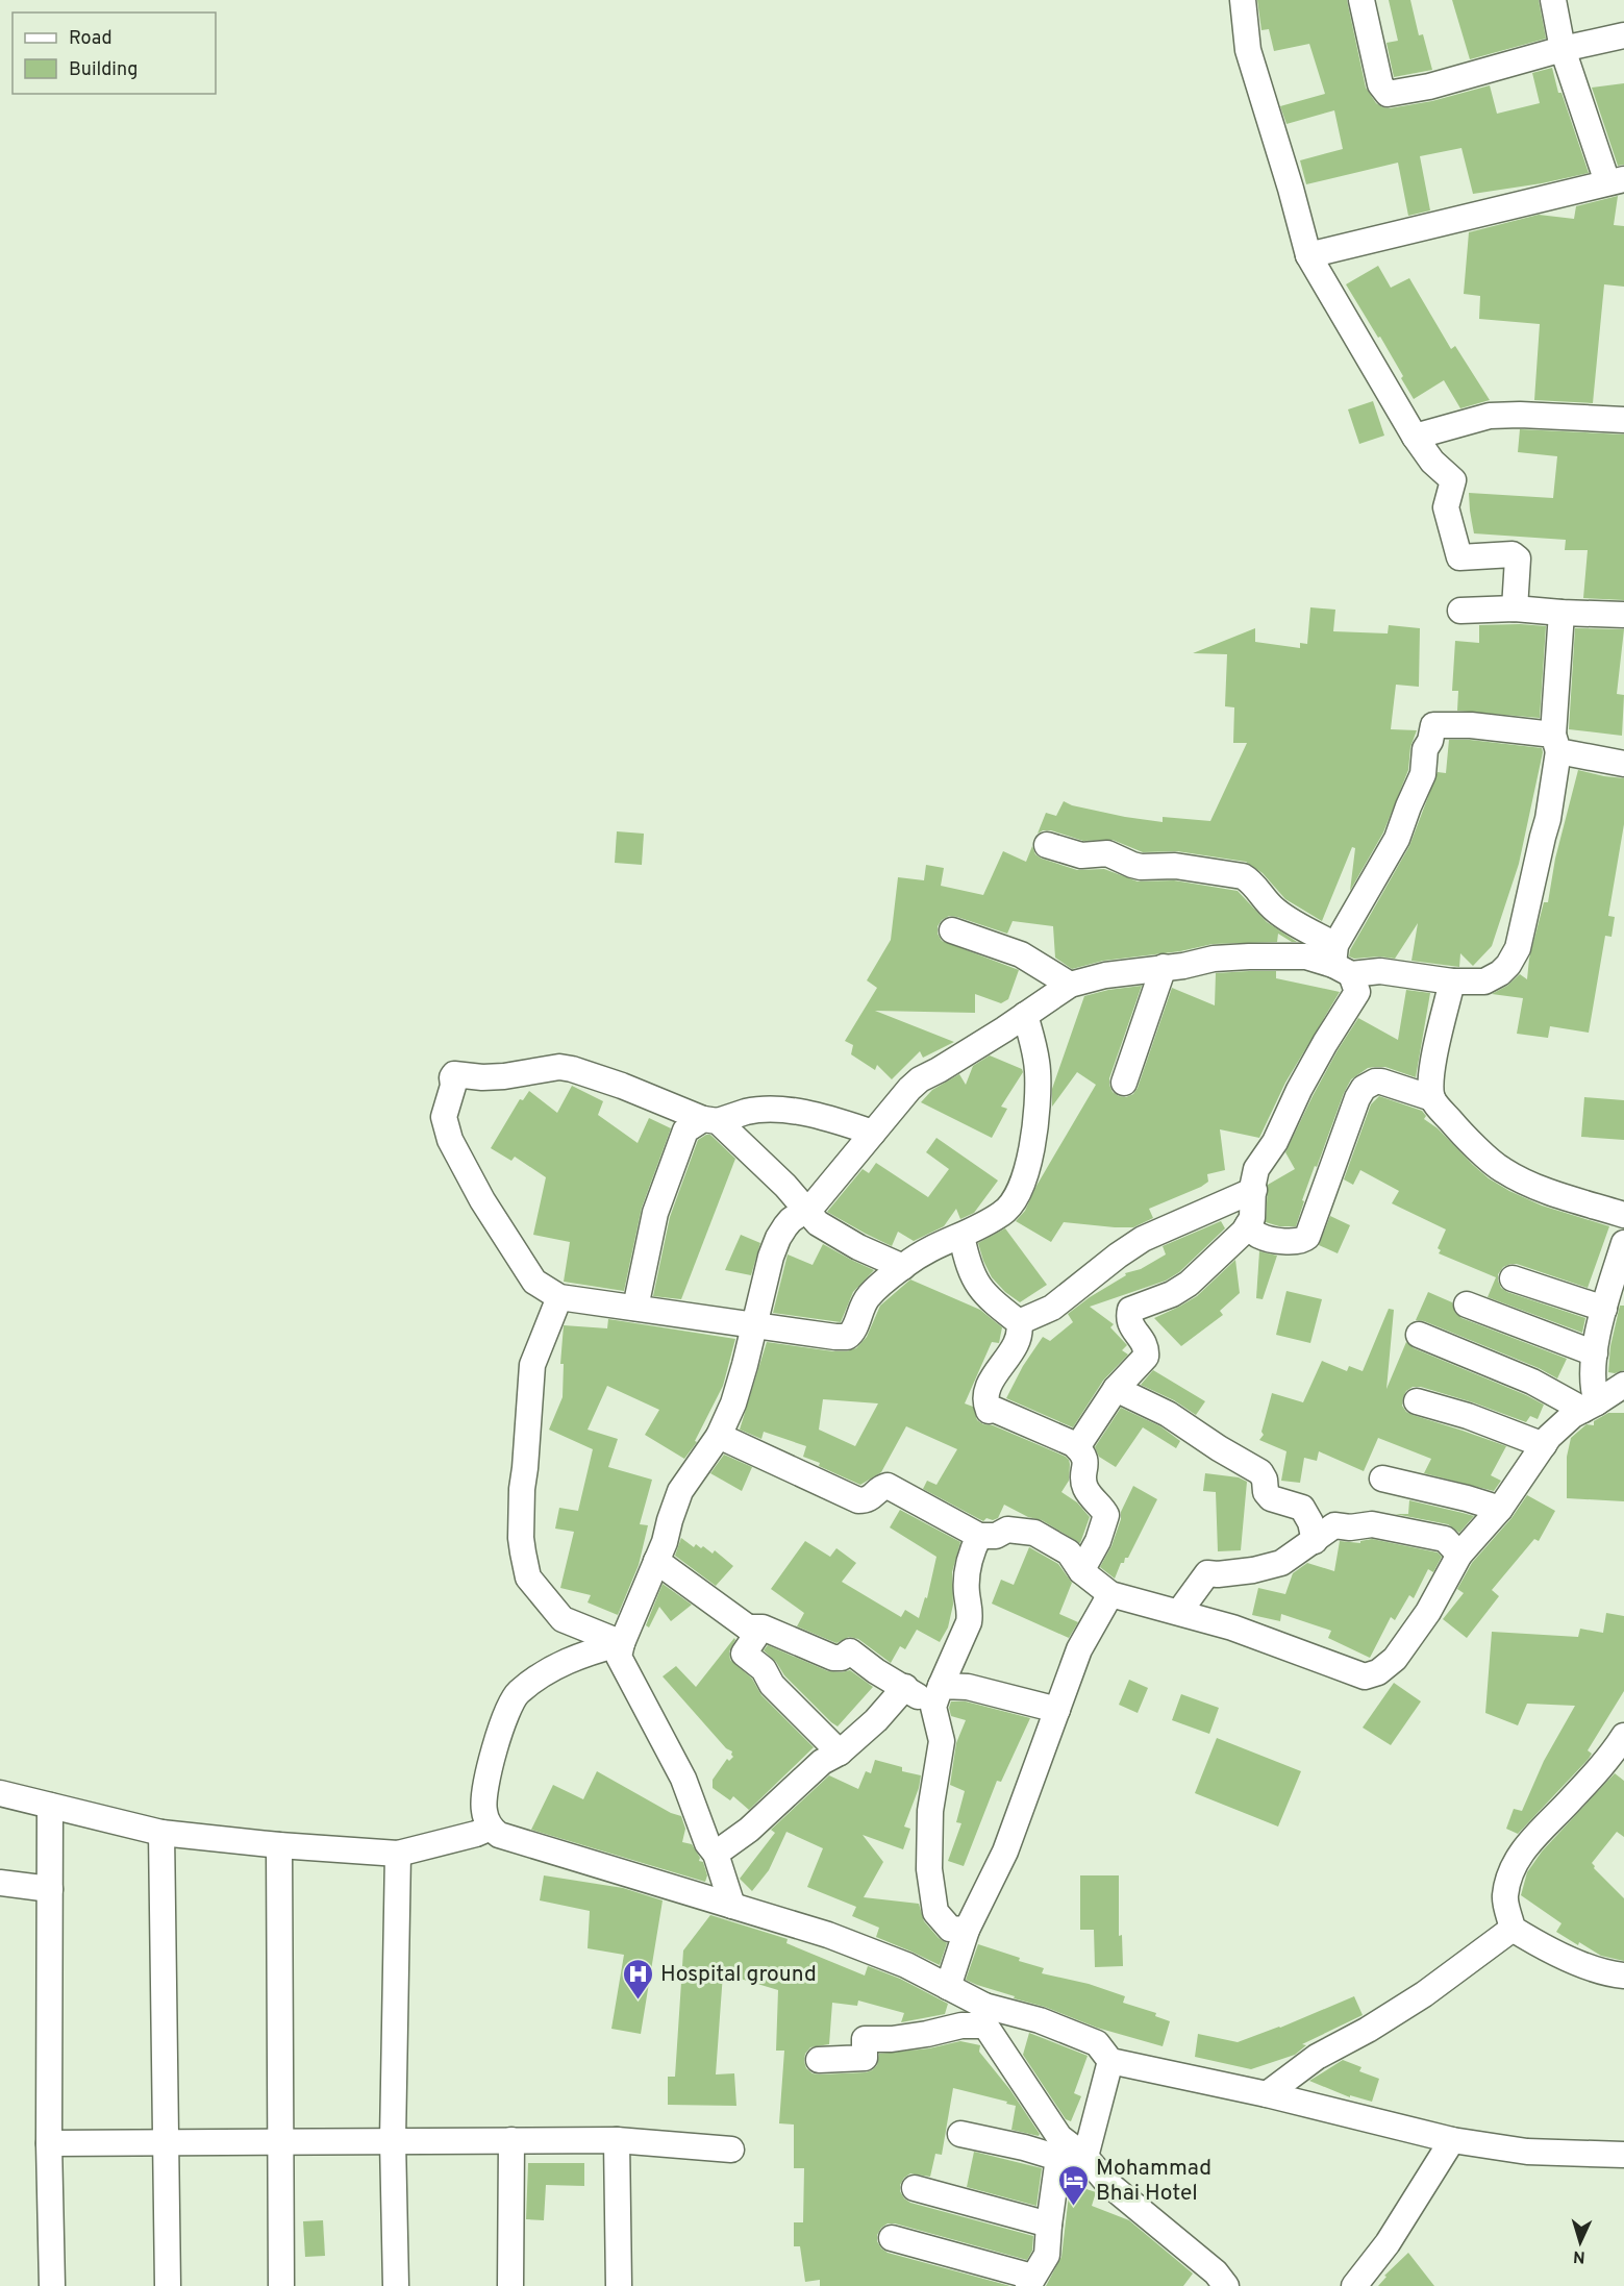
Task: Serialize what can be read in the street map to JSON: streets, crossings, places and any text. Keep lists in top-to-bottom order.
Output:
{
  "places": {
    "hospital": ["Hospital ground"],
    "hotel": ["Mohammad Bhai Hotel"]
  },
  "legend": ["Road", "Building"],
  "north": "bottom"
}
